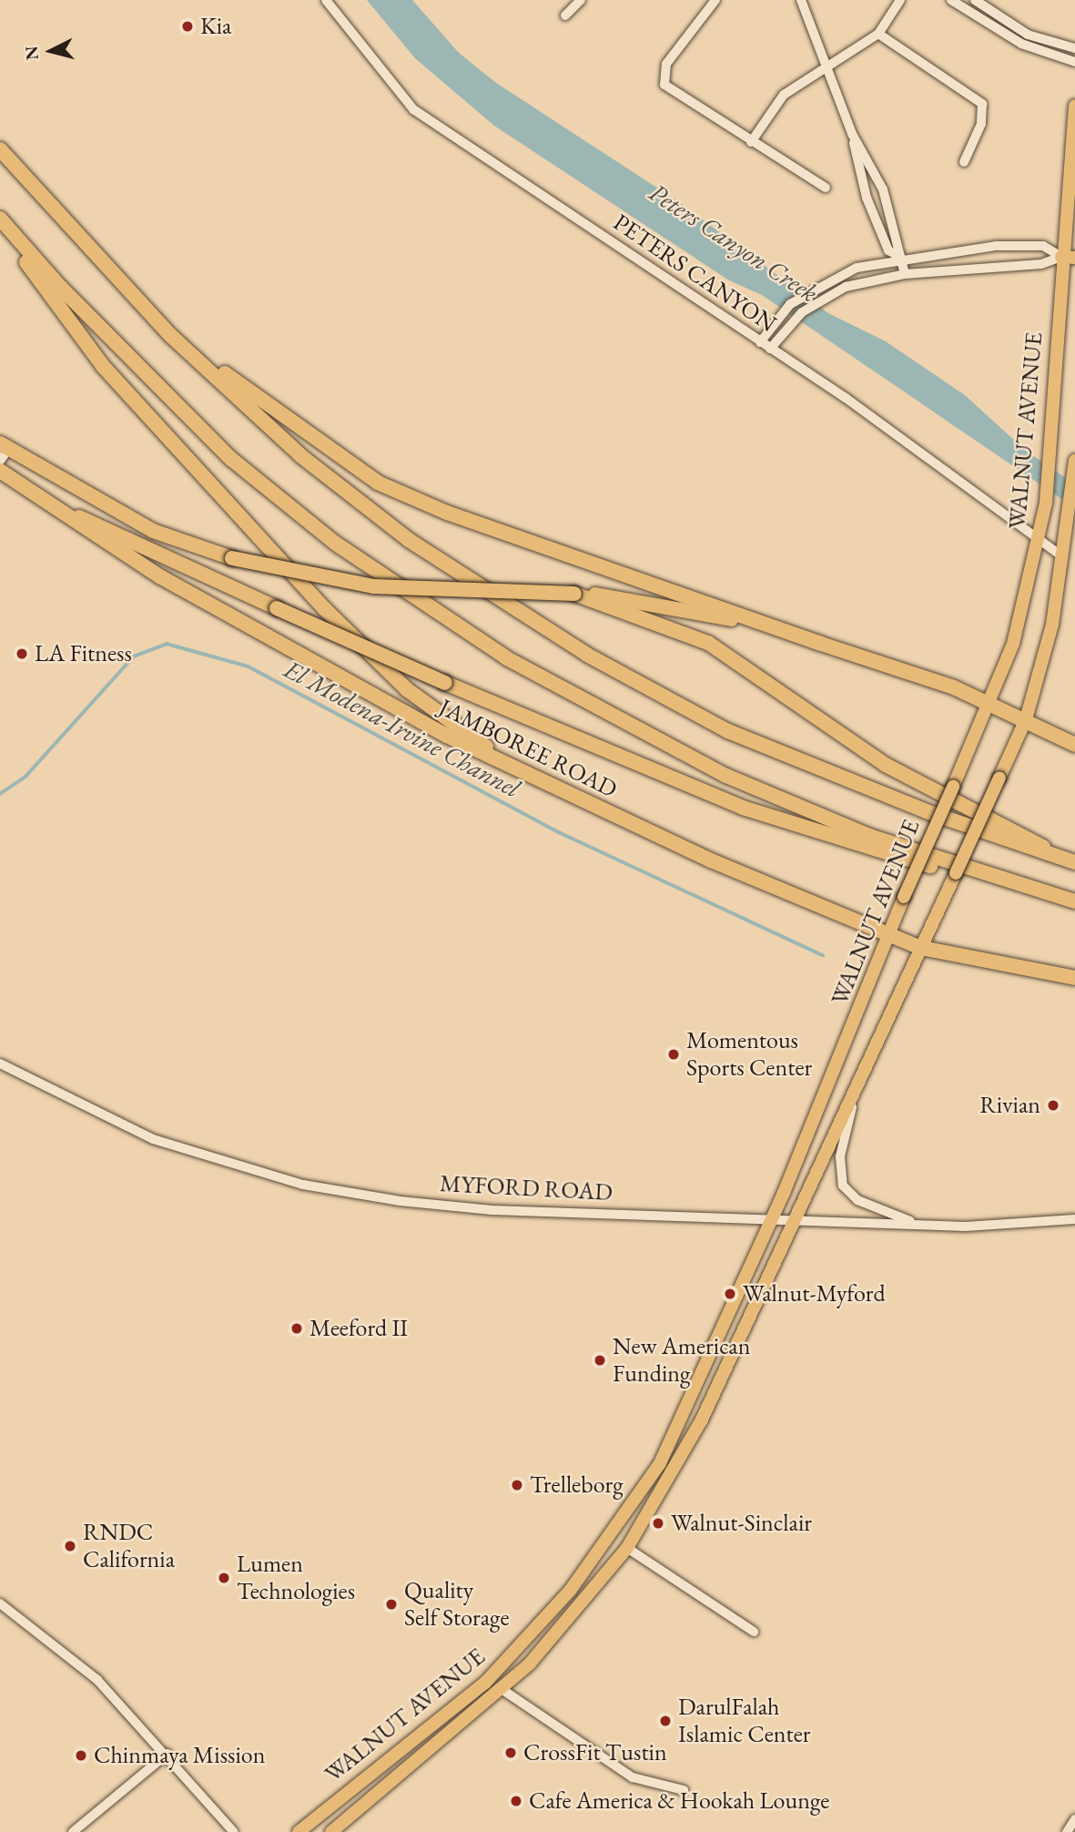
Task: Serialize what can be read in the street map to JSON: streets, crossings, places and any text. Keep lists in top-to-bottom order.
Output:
{
  "streets": {
    "highway": ["JAMBOREE ROAD"],
    "main road": ["WALNUT AVENUE"],
    "street": ["PETERS CANYON", "MYFORD ROAD"]
  },
  "crossings": [
    ["PETERS CANYON", "WALNUT AVENUE"],
    ["WALNUT AVENUE", "JAMBOREE ROAD"],
    ["WALNUT AVENUE", "MYFORD ROAD"]
  ],
  "water": ["Peters Canyon Creek", "El Modena-Irvine Channel"],
  "places": [
    "Kia",
    "LA Fitness",
    "Momentous Sports Center",
    "Rivian",
    "Walnut-Myford",
    "Meeford II",
    "New American Funding",
    "Trelleborg",
    "Walnut-Sinclair",
    "RNDC California",
    "Lumen Technologies",
    "Quality Self Storage",
    "DarulFalah Islamic Center",
    "CrossFit Tustin",
    "Chinmaya Mission",
    "Cafe America & Hookah Lounge"
  ],
  "north": "left"
}
